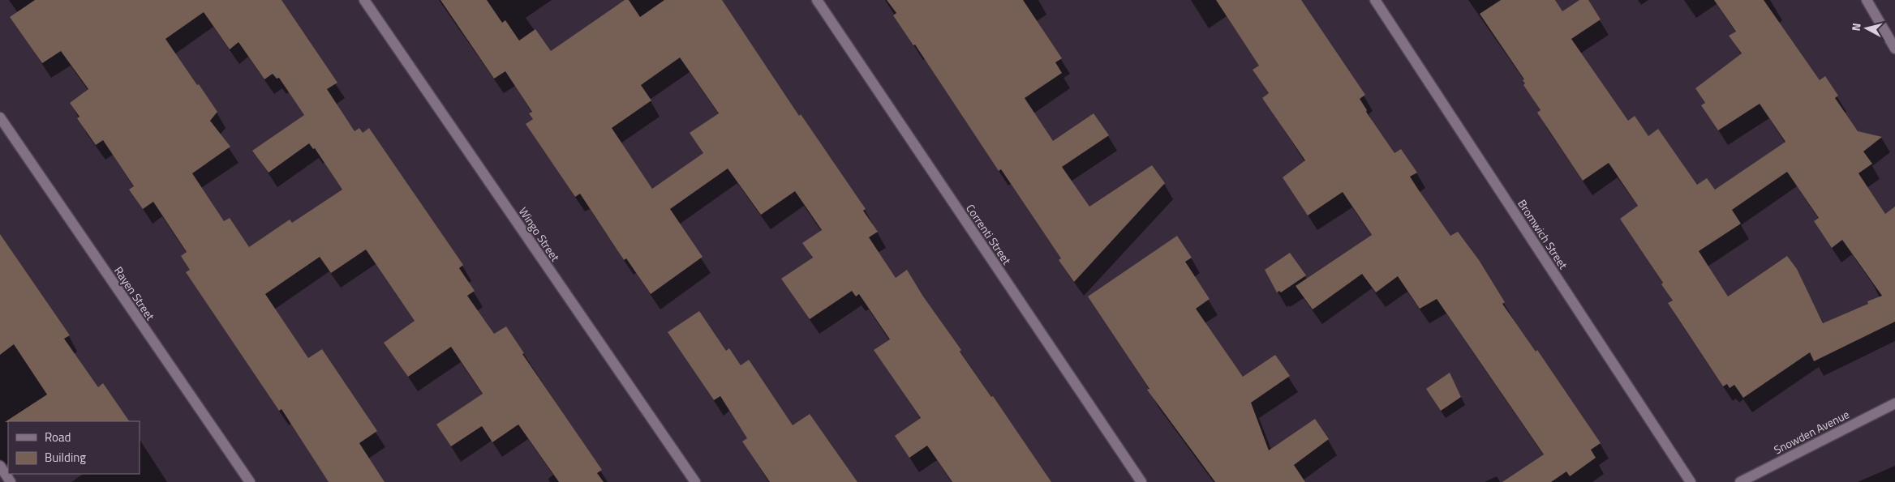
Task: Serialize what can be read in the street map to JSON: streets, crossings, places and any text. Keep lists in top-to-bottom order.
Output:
{
  "streets": {
    "street": [
      "Wingo Street",
      "Correnti Street",
      "Bromwich Street",
      "Rayen Street",
      "Snowden Avenue"
    ]
  },
  "legend": ["Road", "Building"],
  "north": "left"
}
